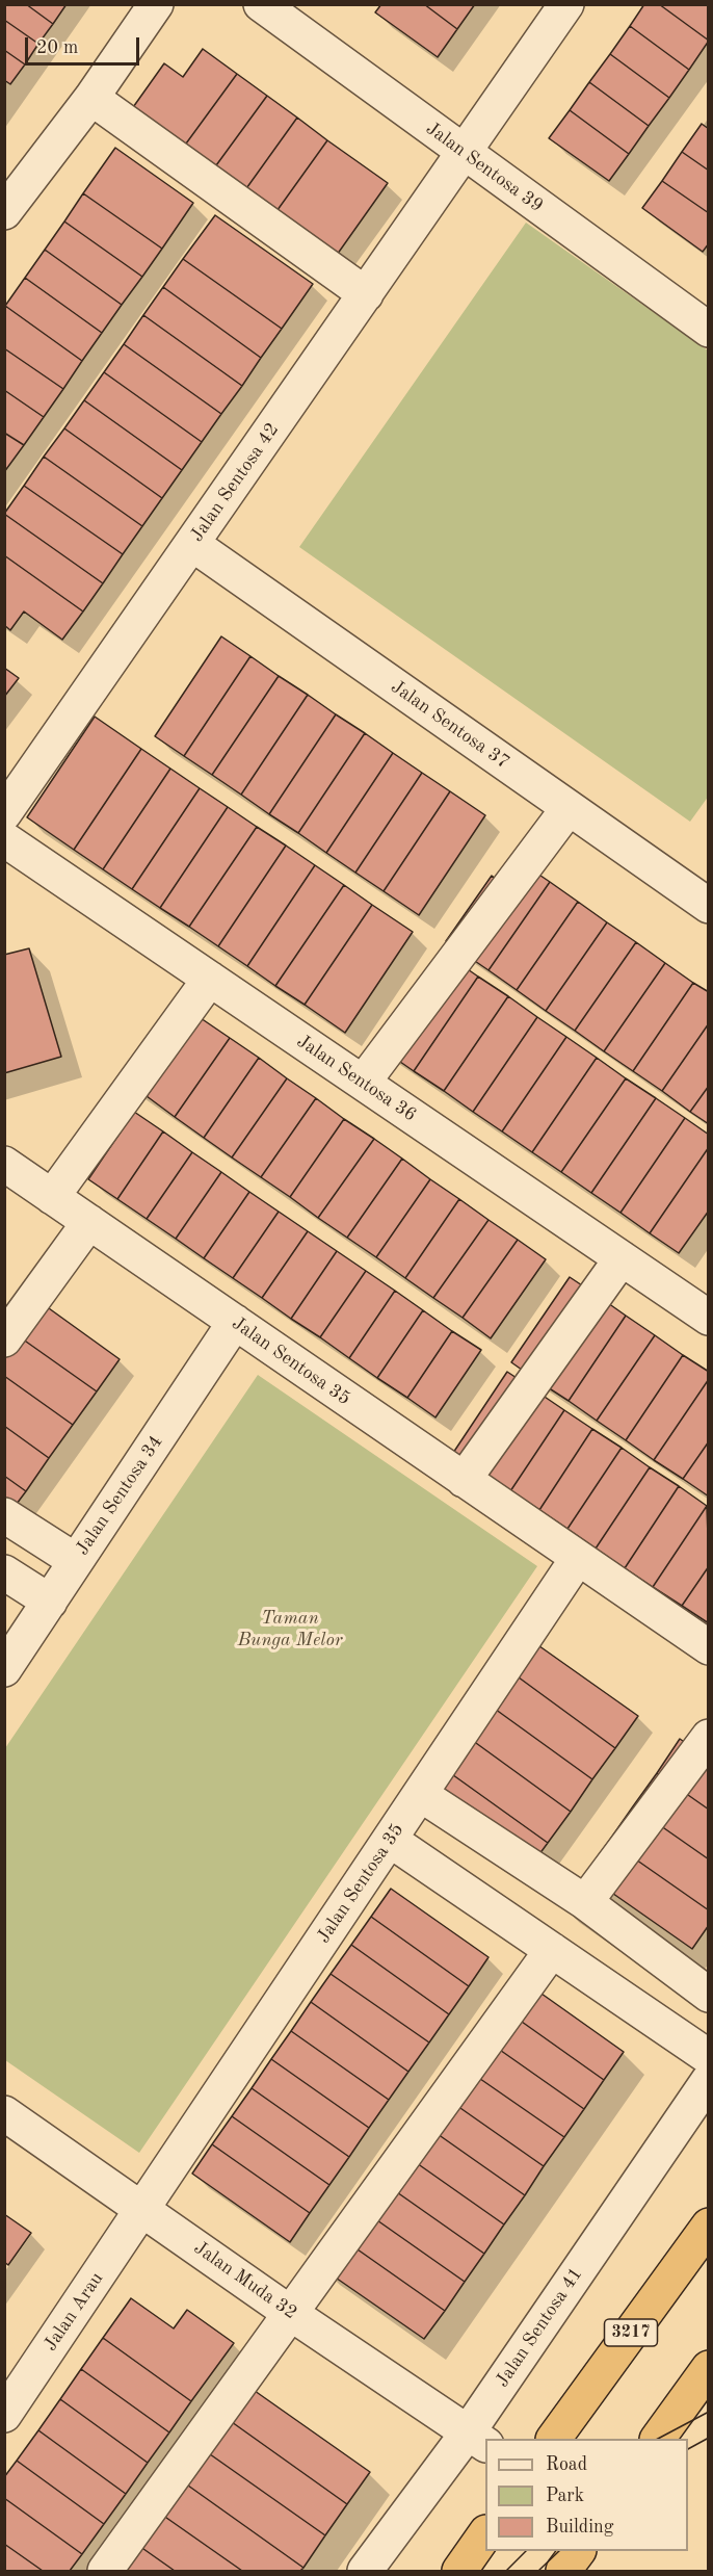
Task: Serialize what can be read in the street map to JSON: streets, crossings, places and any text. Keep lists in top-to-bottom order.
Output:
{
  "streets": {
    "highway": ["3217"],
    "street": [
      "Jalan Sentosa 39",
      "Jalan Sentosa 42",
      "Jalan Sentosa 37",
      "Jalan Sentosa 36",
      "Jalan Sentosa 35",
      "Jalan Sentosa 34",
      "Jalan Muda 32",
      "Jalan Arau",
      "Jalan Sentosa 41"
    ]
  },
  "crossings": [
    ["Jalan Sentosa 39", "Jalan Sentosa 42"],
    ["Jalan Sentosa 42", "Jalan Sentosa 37"],
    ["Jalan Sentosa 35", "Jalan Sentosa 34"],
    ["Jalan Sentosa 35", "Jalan Muda 32"],
    ["Jalan Sentosa 35", "Jalan Arau"],
    ["Jalan Muda 32", "Jalan Arau"],
    ["Jalan Muda 32", "Jalan Sentosa 41"]
  ],
  "parks": ["Taman Bunga Melor"],
  "legend": ["Road", "Park", "Building"],
  "scale_bar": "20 m"
}
